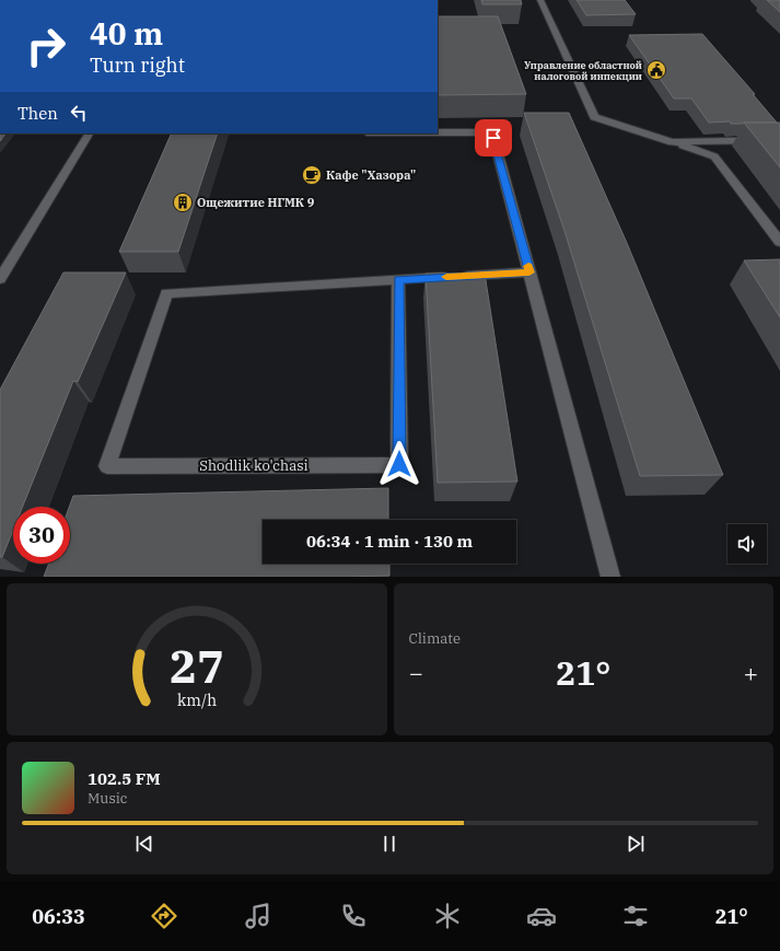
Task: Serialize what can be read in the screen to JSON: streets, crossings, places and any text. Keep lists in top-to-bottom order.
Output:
{
  "streets": {
    "street": ["Shodlik ko'chasi"]
  },
  "places": {
    "public building": ["Управление областной налоговой инпекции"],
    "cafe": ["Кафе \"Хазора\""],
    "building": ["Ощежитие НГМК 9"]
  },
  "page": {
    "turn": ["40 m", "Turn right"],
    "then": "Then",
    "limit": "30",
    "trip": "06:34 · 1 min · 130 m",
    "tile": "Climate",
    "heat": ["−", "21°", "+"],
    "song": ["102.5 FM", "Music"],
    "tabs": ["06:33", "21°"],
    "gauge": ["27", "km/h"]
  }
}
